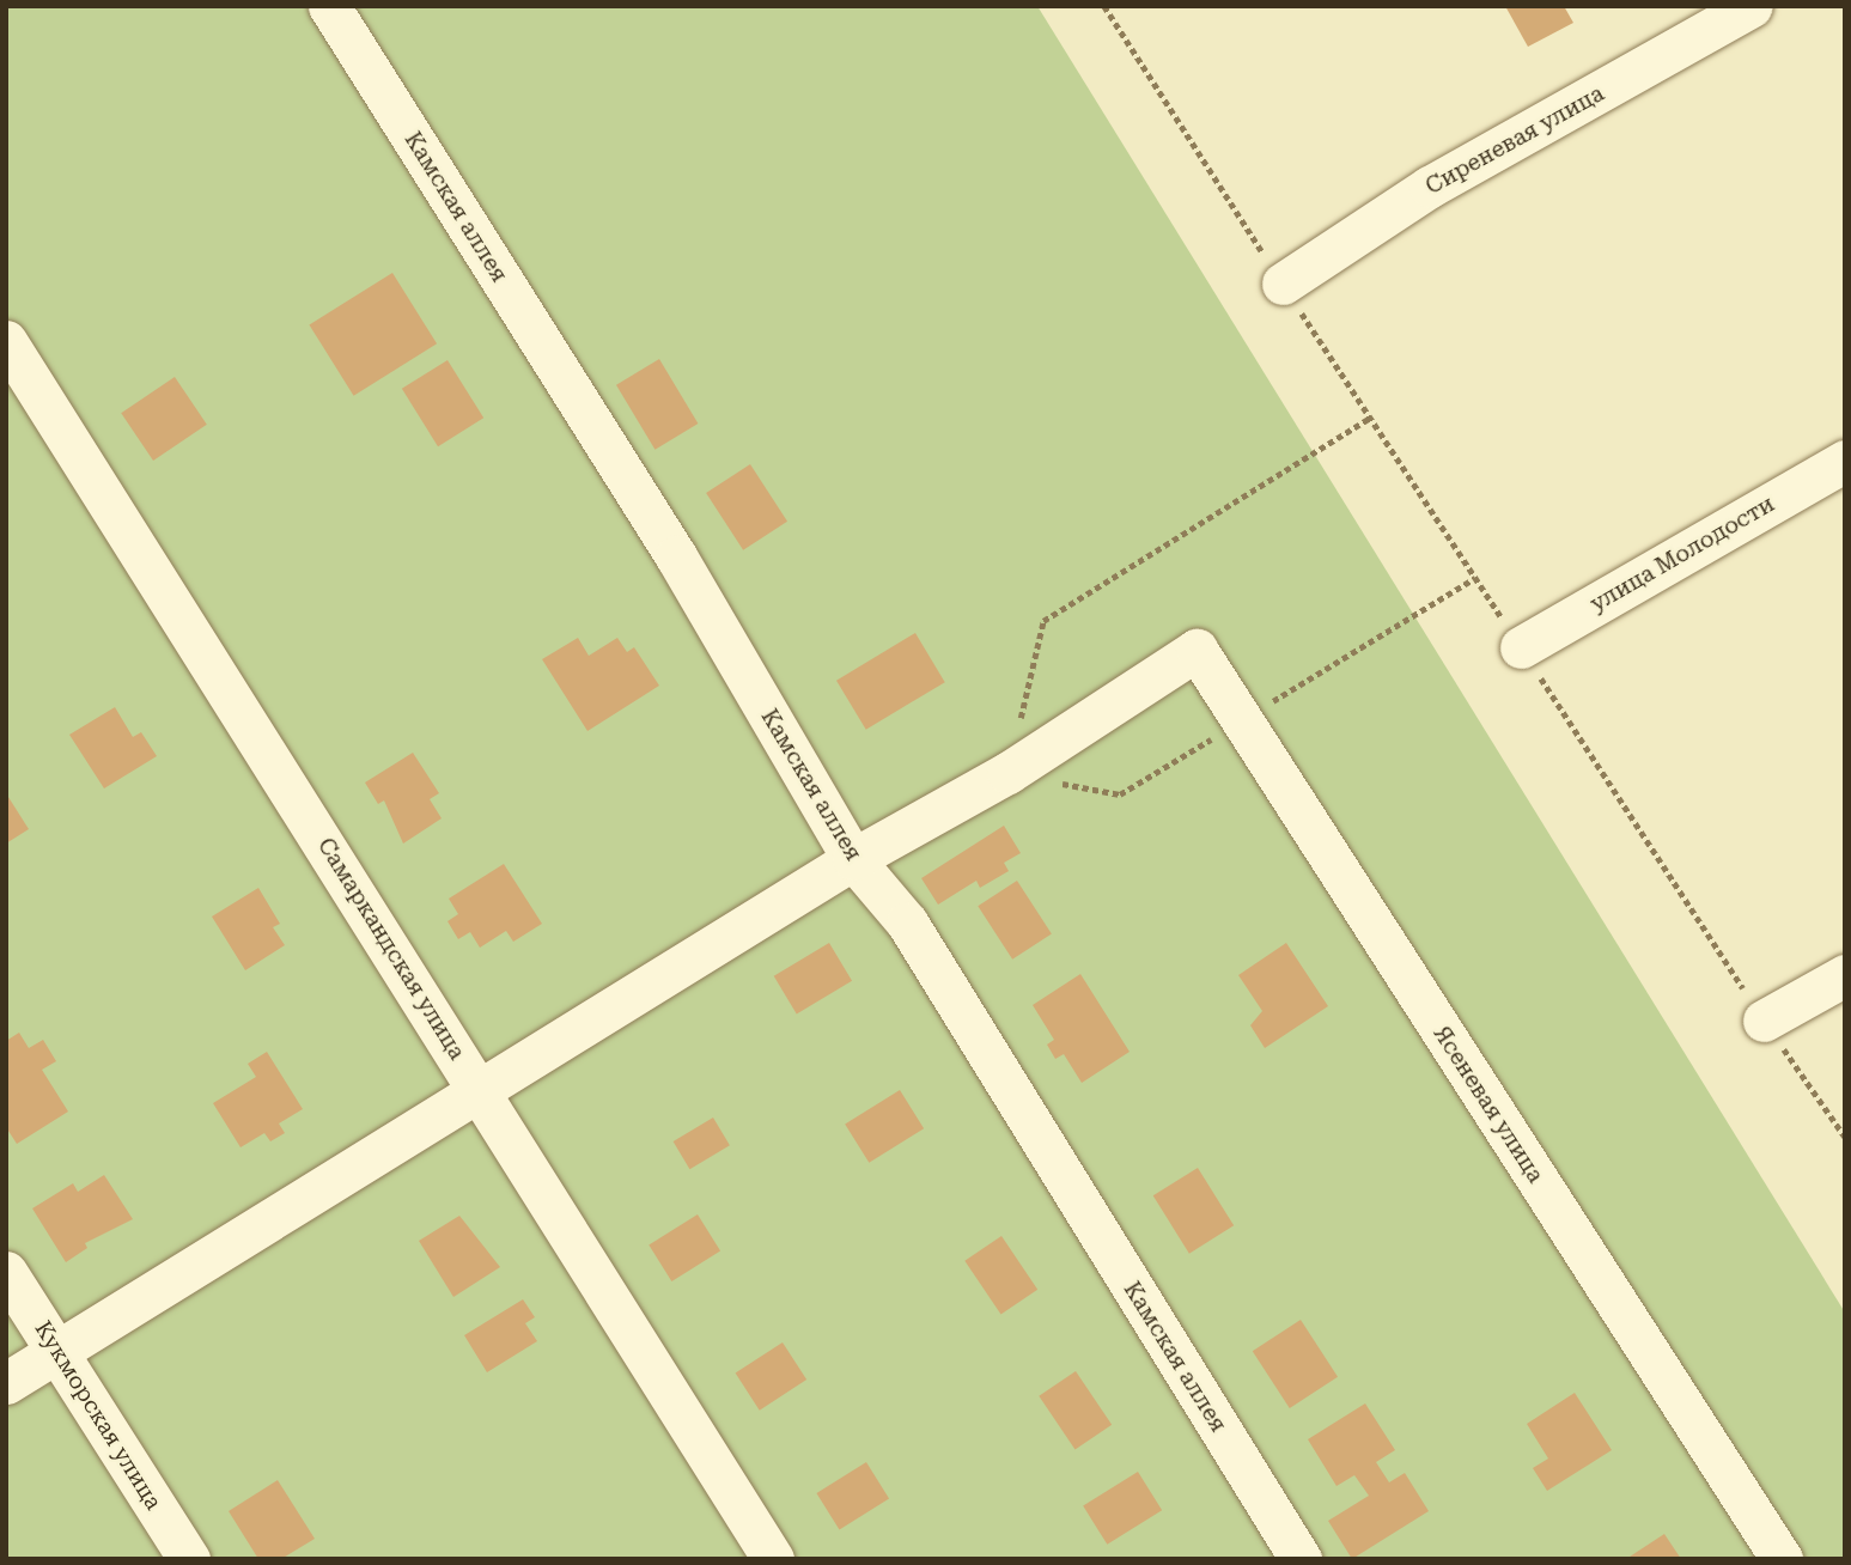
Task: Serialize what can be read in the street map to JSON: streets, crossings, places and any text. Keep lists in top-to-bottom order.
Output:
{
  "streets": {
    "street": [
      "Сиреневая улица",
      "Камская аллея",
      "улица Молодости",
      "Самаркандская улица",
      "Ясеневая улица",
      "Кукморская улица"
    ]
  }
}
